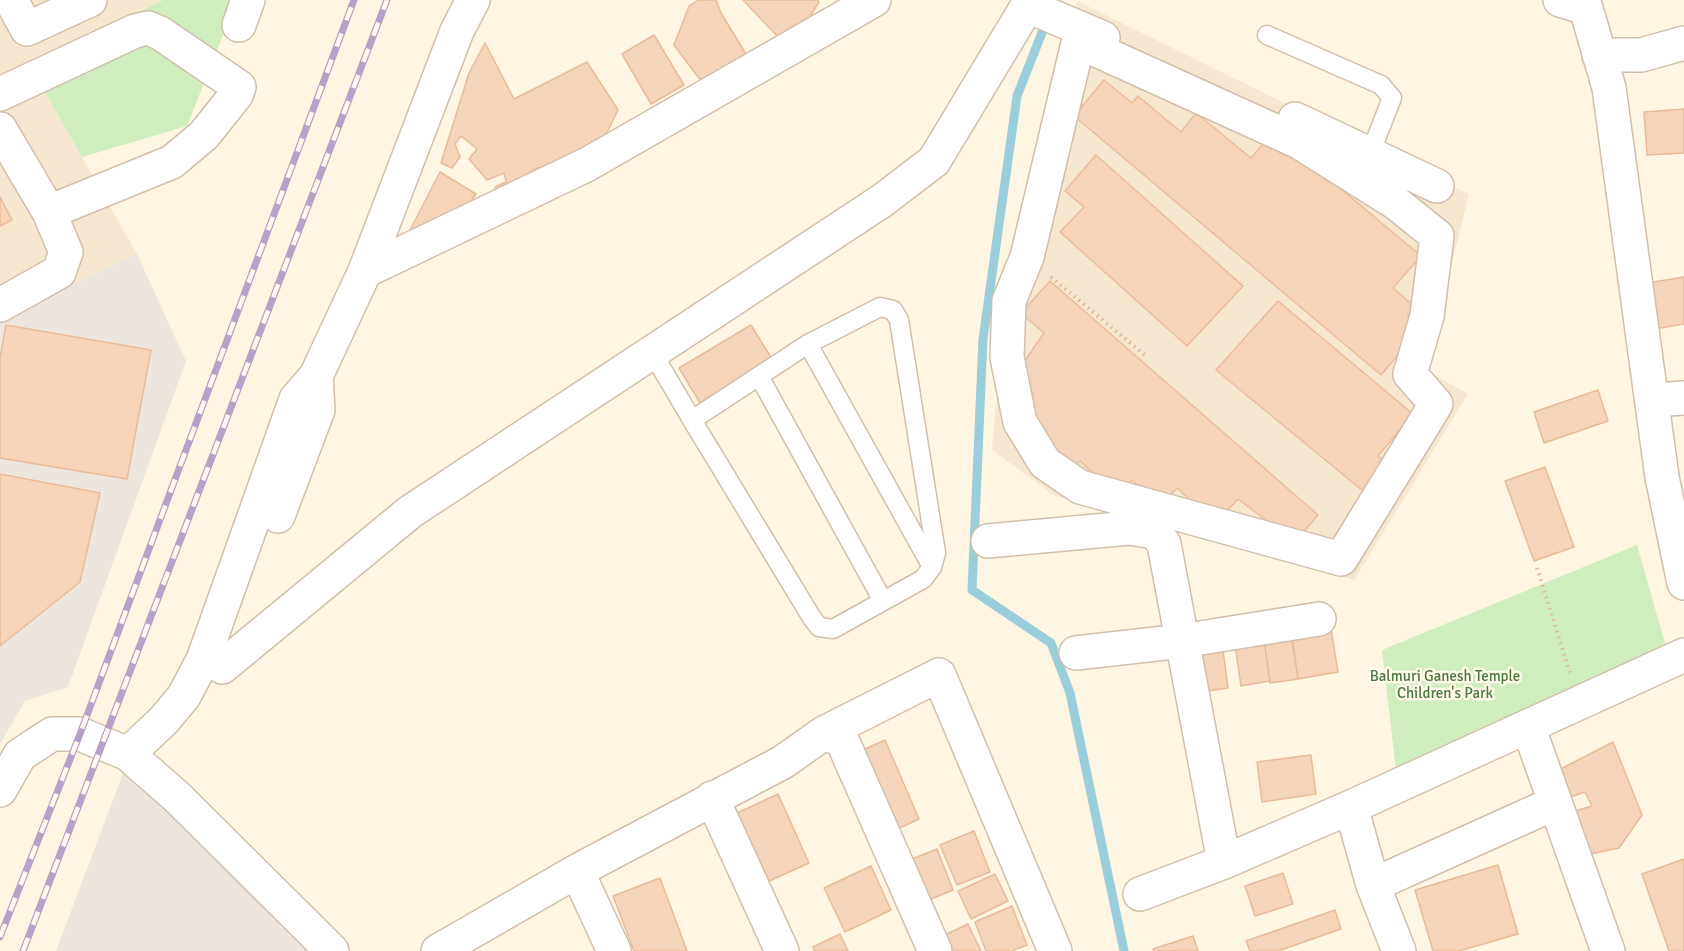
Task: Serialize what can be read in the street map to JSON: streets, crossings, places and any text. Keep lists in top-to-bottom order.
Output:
{
  "parks": ["Balmuri Ganesh Temple Children's Park"]
}
